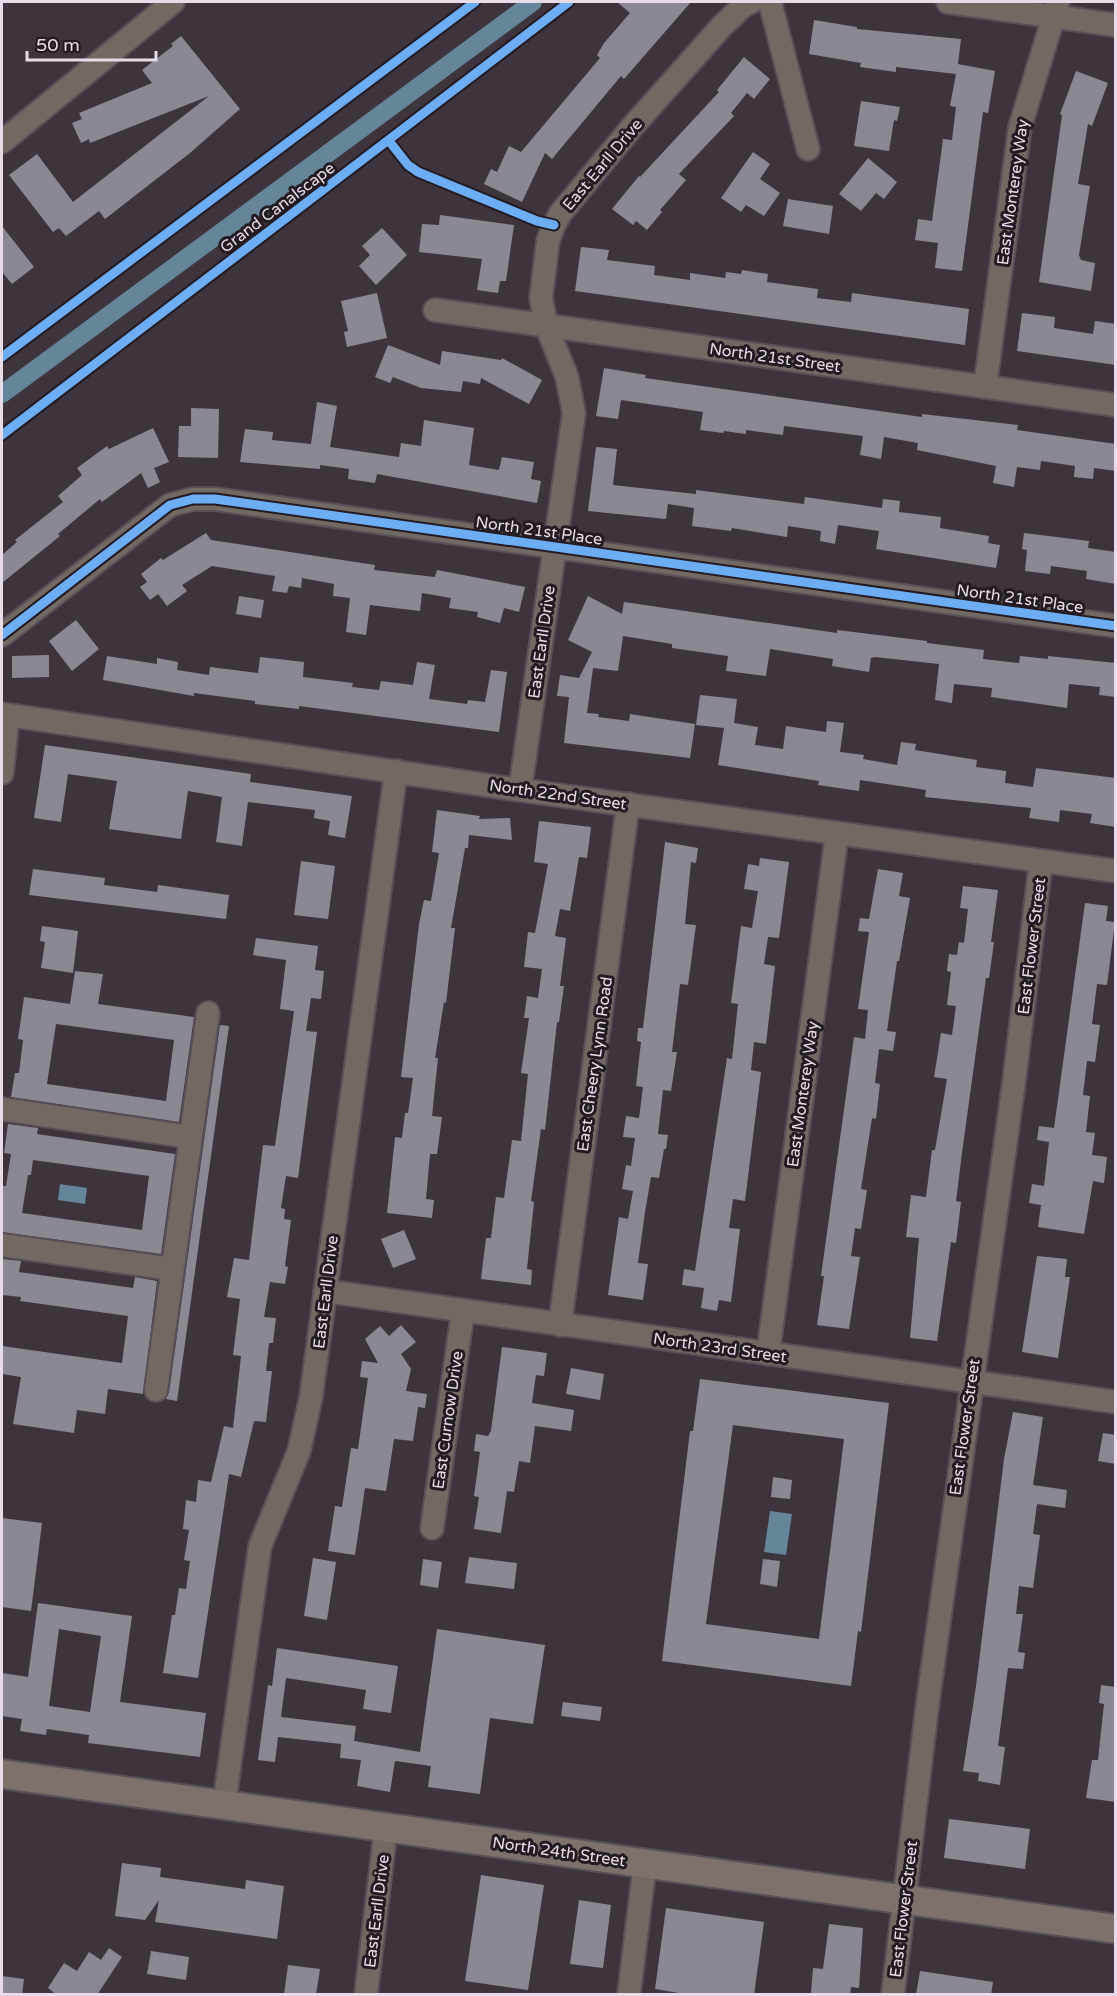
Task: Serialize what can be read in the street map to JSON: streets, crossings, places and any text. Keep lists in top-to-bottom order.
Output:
{
  "streets": {
    "main road": ["North 24th Street"],
    "street": [
      "East Earll Drive",
      "East Monterey Way",
      "North 21st Street",
      "North 21st Place",
      "North 22nd Street",
      "East Flower Street",
      "East Cheery Lynn Road",
      "North 23rd Street",
      "East Curnow Drive"
    ],
    "cycle path": ["Grand Canalscape"]
  },
  "crossings": [
    ["East Earll Drive", "North 21st Street"],
    ["East Earll Drive", "North 21st Place"],
    ["East Earll Drive", "North 22nd Street"],
    ["East Earll Drive", "North 23rd Street"],
    ["East Earll Drive", "North 24th Street"],
    ["East Monterey Way", "North 21st Street"],
    ["East Monterey Way", "North 22nd Street"],
    ["East Monterey Way", "North 23rd Street"],
    ["North 22nd Street", "East Flower Street"],
    ["North 22nd Street", "East Cheery Lynn Road"],
    ["East Flower Street", "North 23rd Street"],
    ["East Flower Street", "North 24th Street"],
    ["East Cheery Lynn Road", "North 23rd Street"],
    ["North 23rd Street", "East Curnow Drive"]
  ],
  "scale_bar": "50 m"
}
